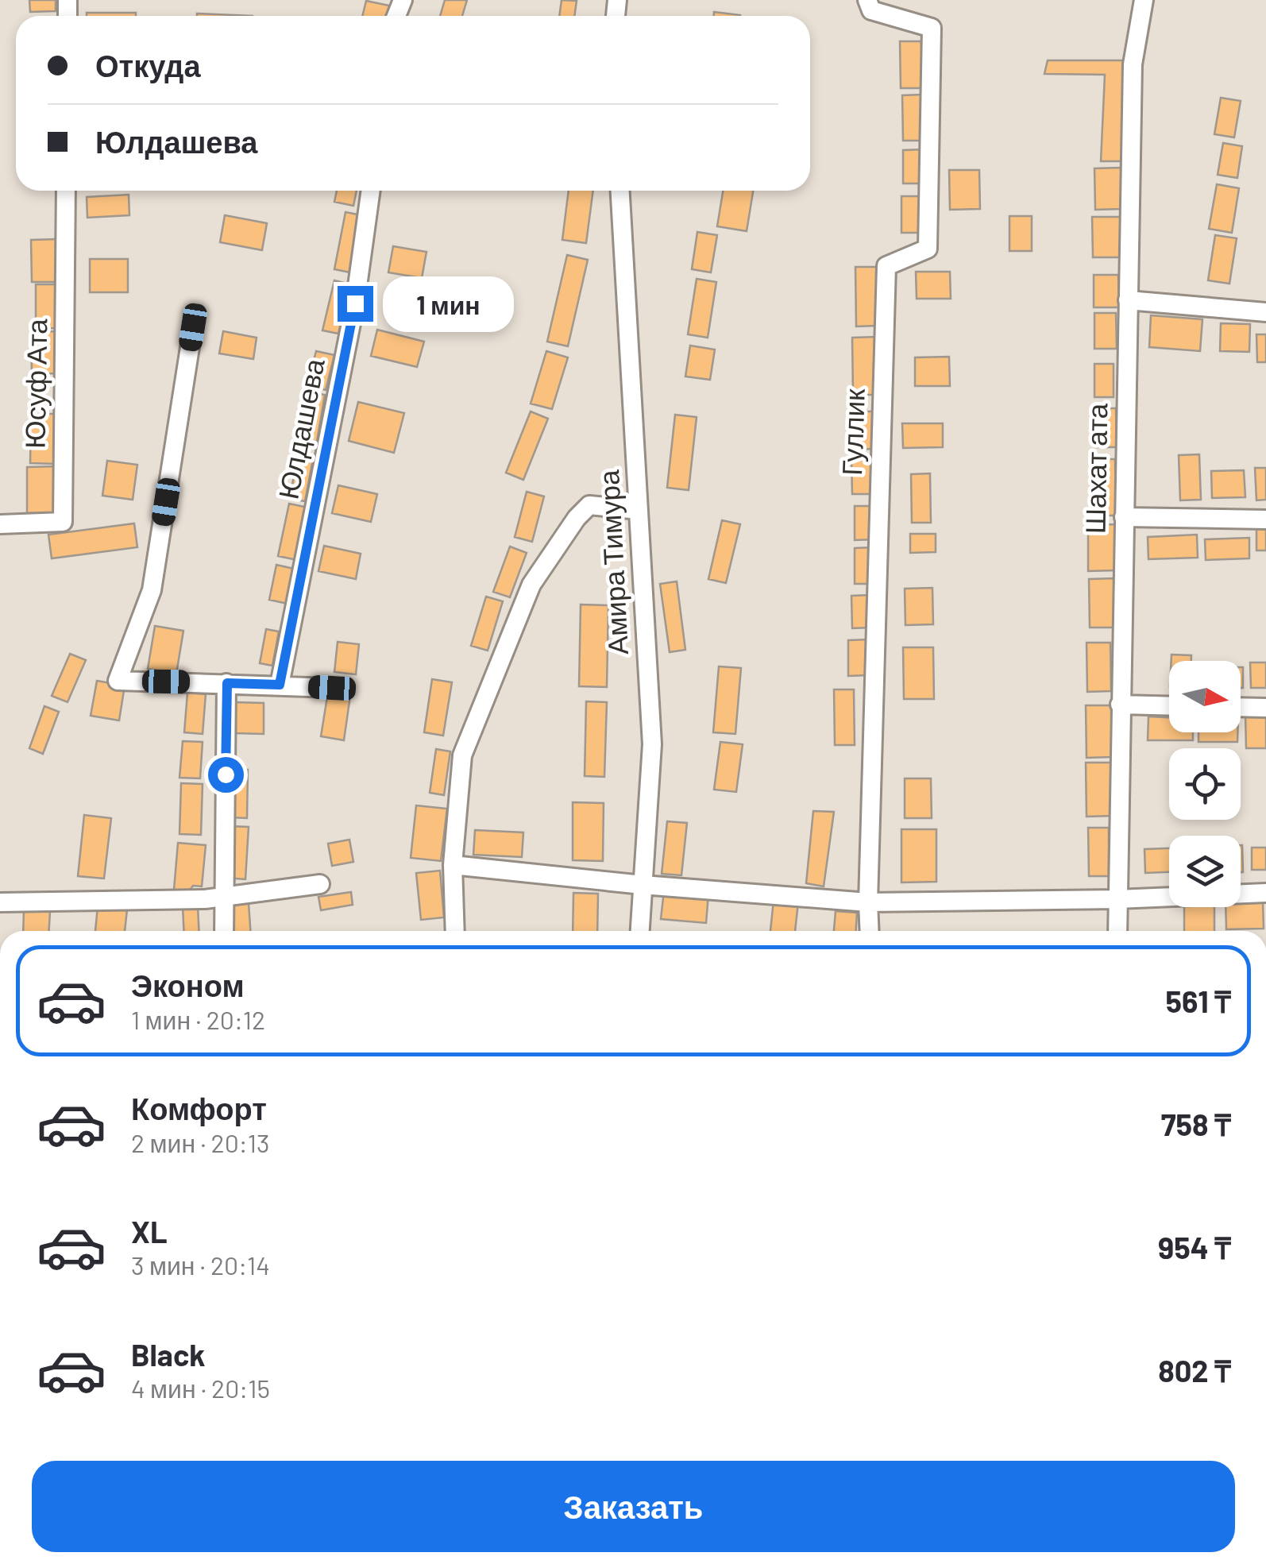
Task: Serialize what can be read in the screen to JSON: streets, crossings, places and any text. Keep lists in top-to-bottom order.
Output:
{
  "streets": {
    "street": [
      "Юсуф Ата",
      "Юлдашева",
      "Гуллик",
      "Шахат ата",
      "Амира Тимура"
    ]
  },
  "north": "right",
  "page": {
    "banner": ["Откуда", "Юлдашева"],
    "bubble": "1 мин",
    "list": [
      {
        "name": "Эконом",
        "note": "1 мин · 20:12",
        "value": "561 ₸"
      },
      {
        "name": "Комфорт",
        "note": "2 мин · 20:13",
        "value": "758 ₸"
      },
      {
        "name": "XL",
        "note": "3 мин · 20:14",
        "value": "954 ₸"
      },
      {
        "name": "Black",
        "note": "4 мин · 20:15",
        "value": "802 ₸"
      }
    ],
    "buttons": "Заказать"
  }
}
